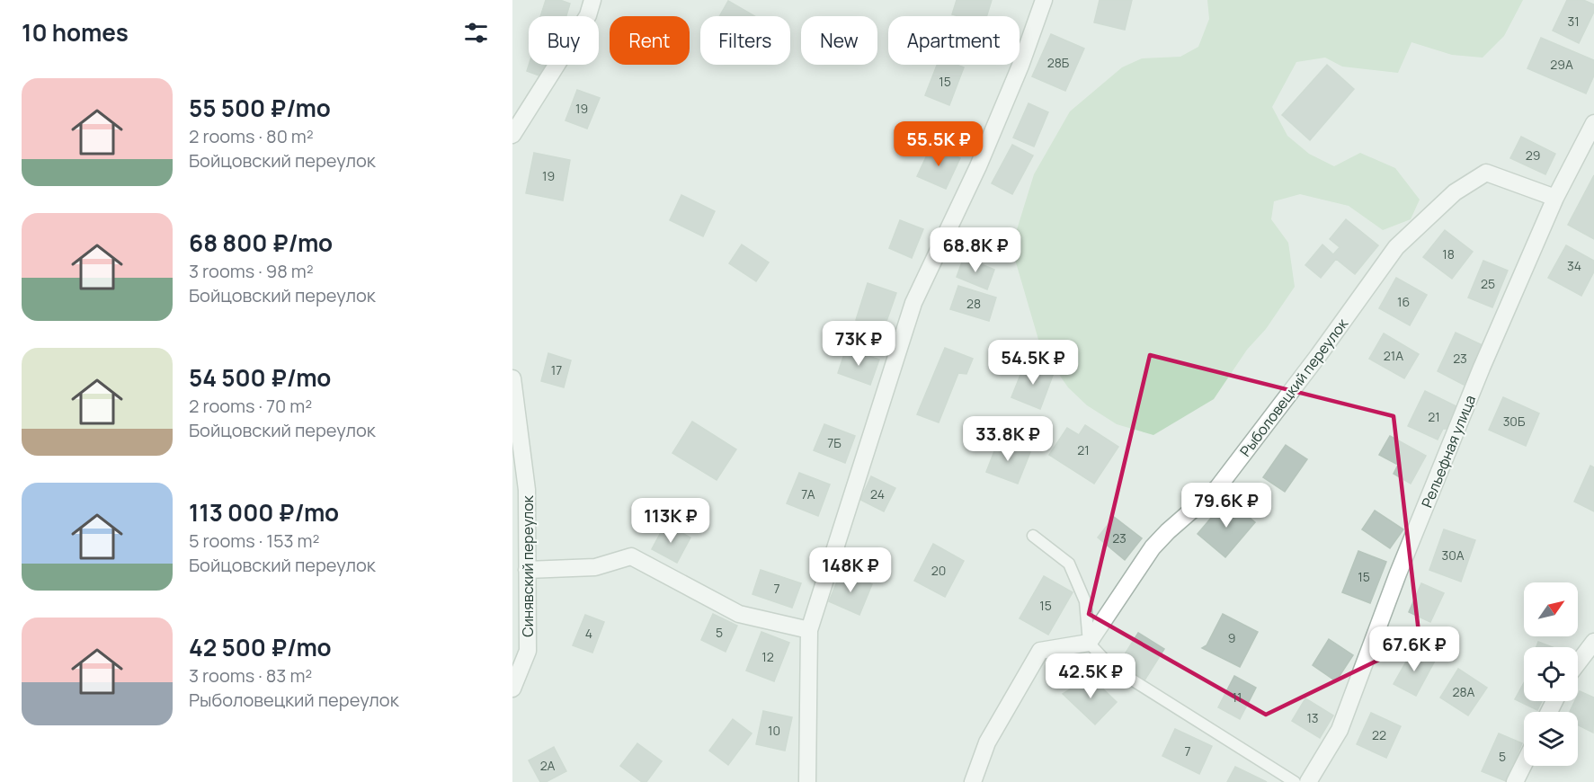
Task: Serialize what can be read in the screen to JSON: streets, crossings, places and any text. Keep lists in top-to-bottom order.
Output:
{
  "streets": {
    "street": ["Рыболовецкий переулок", "Рельефная улица", "Синявский переулок"]
  },
  "crossings": [
    ["Рыболовецкий переулок", "Рельефная улица"]
  ],
  "house_numbers": [
    "31",
    "28Б",
    "29А",
    "15",
    "19",
    "29",
    "19",
    "18",
    "34",
    "25",
    "16",
    "28",
    "21А",
    "23",
    "17",
    "21",
    "30Б",
    "7Б",
    "21",
    "7А",
    "24",
    "23",
    "30А",
    "20",
    "15",
    "7",
    "15",
    "5",
    "4",
    "9",
    "12",
    "28А",
    "11",
    "13",
    "10",
    "22",
    "7",
    "5",
    "2А"
  ],
  "north": "top right",
  "page": {
    "heading": "10 homes",
    "chip": [
      "Buy",
      "Rent",
      "Filters",
      "New",
      "Apartment"
    ],
    "list": [
      {
        "name": "55 500 ₽/mo",
        "note": "2 rooms · 80 m² · Бойцовский переулок"
      },
      {
        "name": "68 800 ₽/mo",
        "note": "3 rooms · 98 m² · Бойцовский переулок"
      },
      {
        "name": "54 500 ₽/mo",
        "note": "2 rooms · 70 m² · Бойцовский переулок"
      },
      {
        "name": "113 000 ₽/mo",
        "note": "5 rooms · 153 m² · Бойцовский переулок"
      },
      {
        "name": "42 500 ₽/mo",
        "note": "3 rooms · 83 m² · Рыболовецкий переулок"
      }
    ],
    "price": [
      "55.5K ₽",
      "68.8K ₽",
      "73K ₽",
      "54.5K ₽",
      "33.8K ₽",
      "79.6K ₽",
      "113K ₽",
      "148K ₽",
      "67.6K ₽",
      "42.5K ₽"
    ]
  }
}
